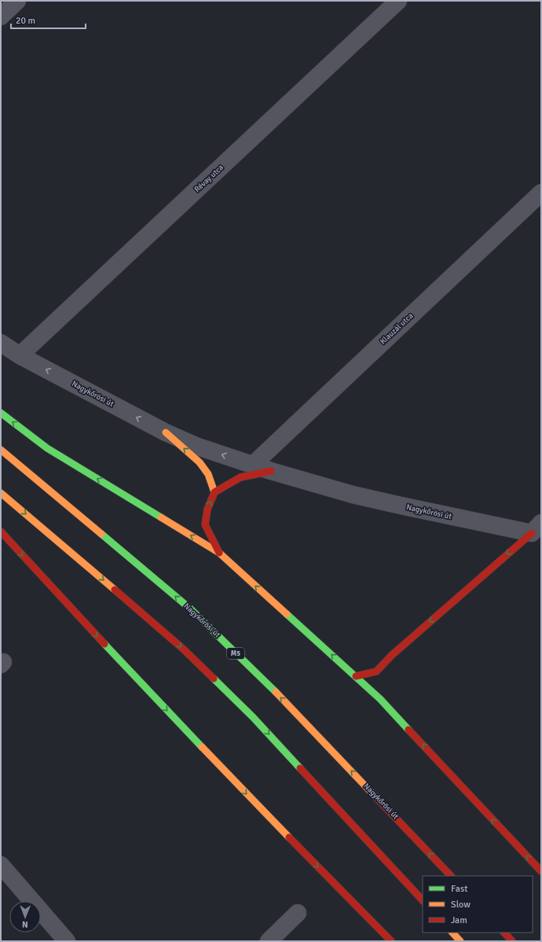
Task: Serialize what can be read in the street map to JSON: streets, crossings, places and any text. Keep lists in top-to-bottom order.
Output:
{
  "streets": {
    "main road": ["Nagykőrösi út", "M5"],
    "street": ["Révay utca", "Klauzál utca"]
  },
  "crossings": [
    ["Révay utca", "Nagykőrösi út"],
    ["Klauzál utca", "Nagykőrösi út"]
  ],
  "one_way": ["Nagykőrösi út"],
  "legend": ["Fast", "Slow", "Jam"],
  "scale_bar": "20 m",
  "north": "bottom"
}
